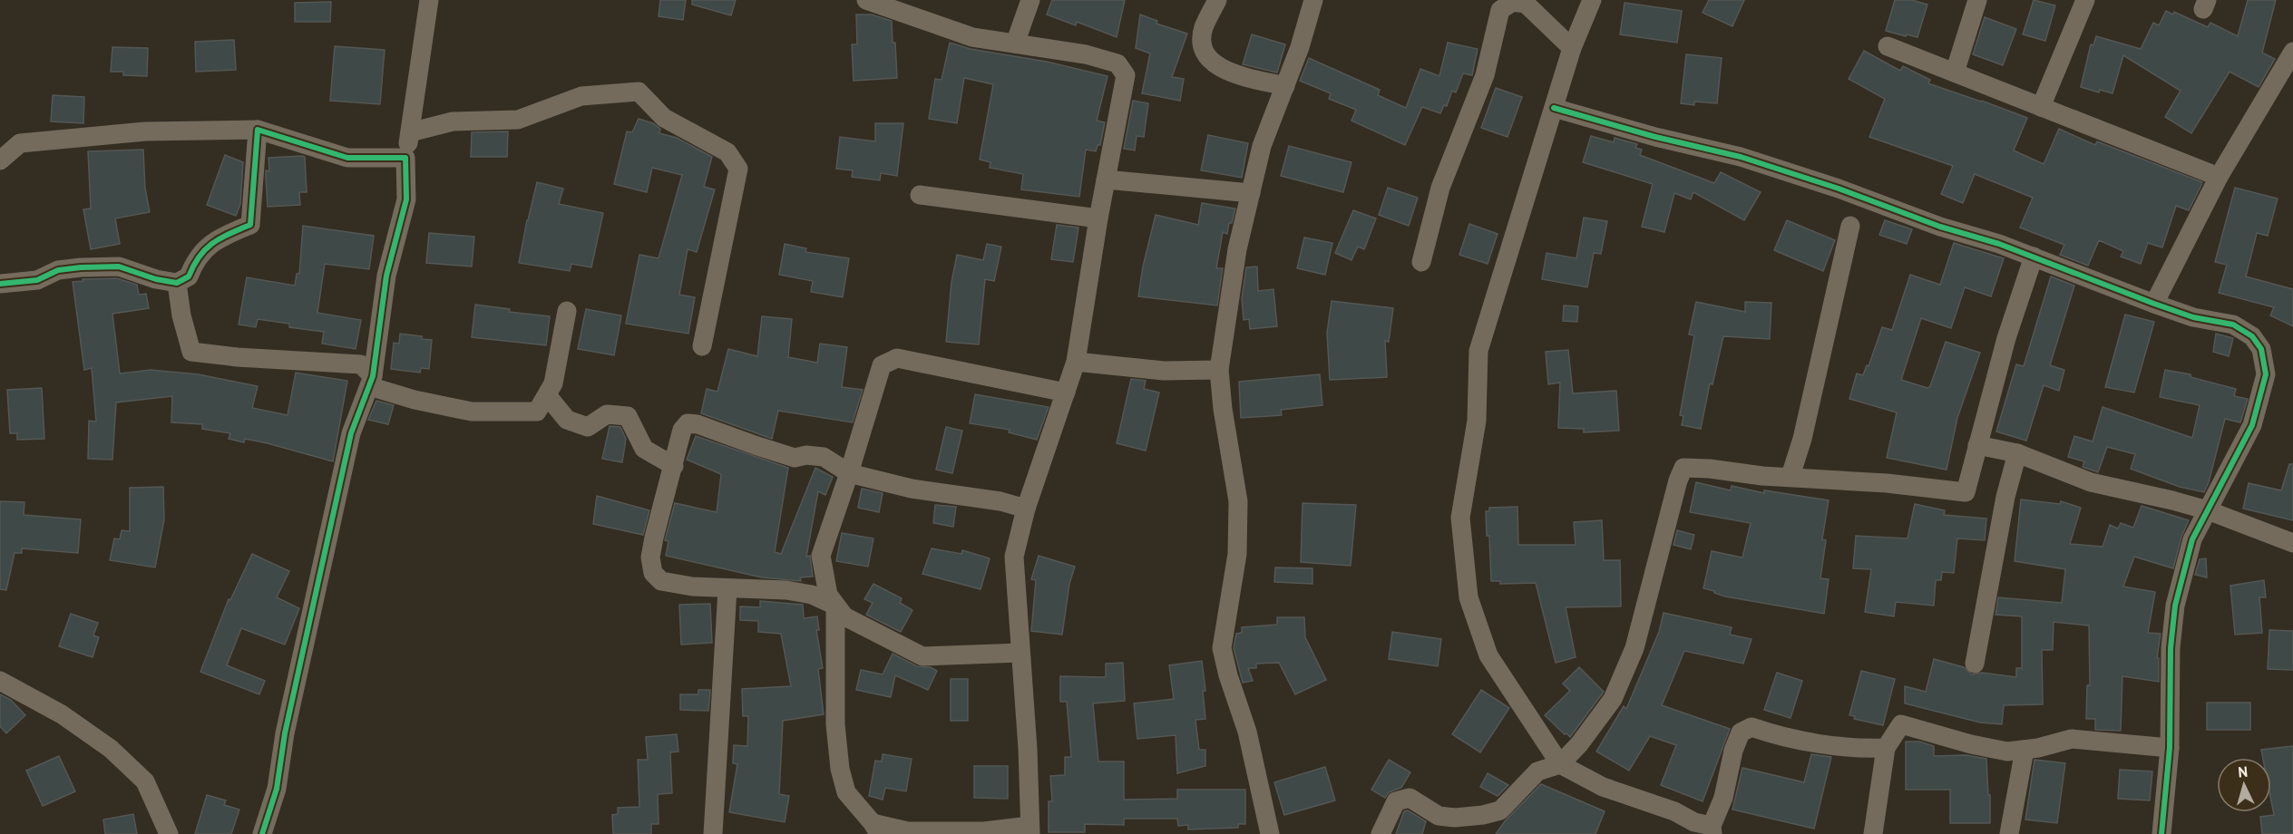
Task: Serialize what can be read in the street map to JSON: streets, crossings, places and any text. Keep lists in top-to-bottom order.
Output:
{
  "north": "top"
}
